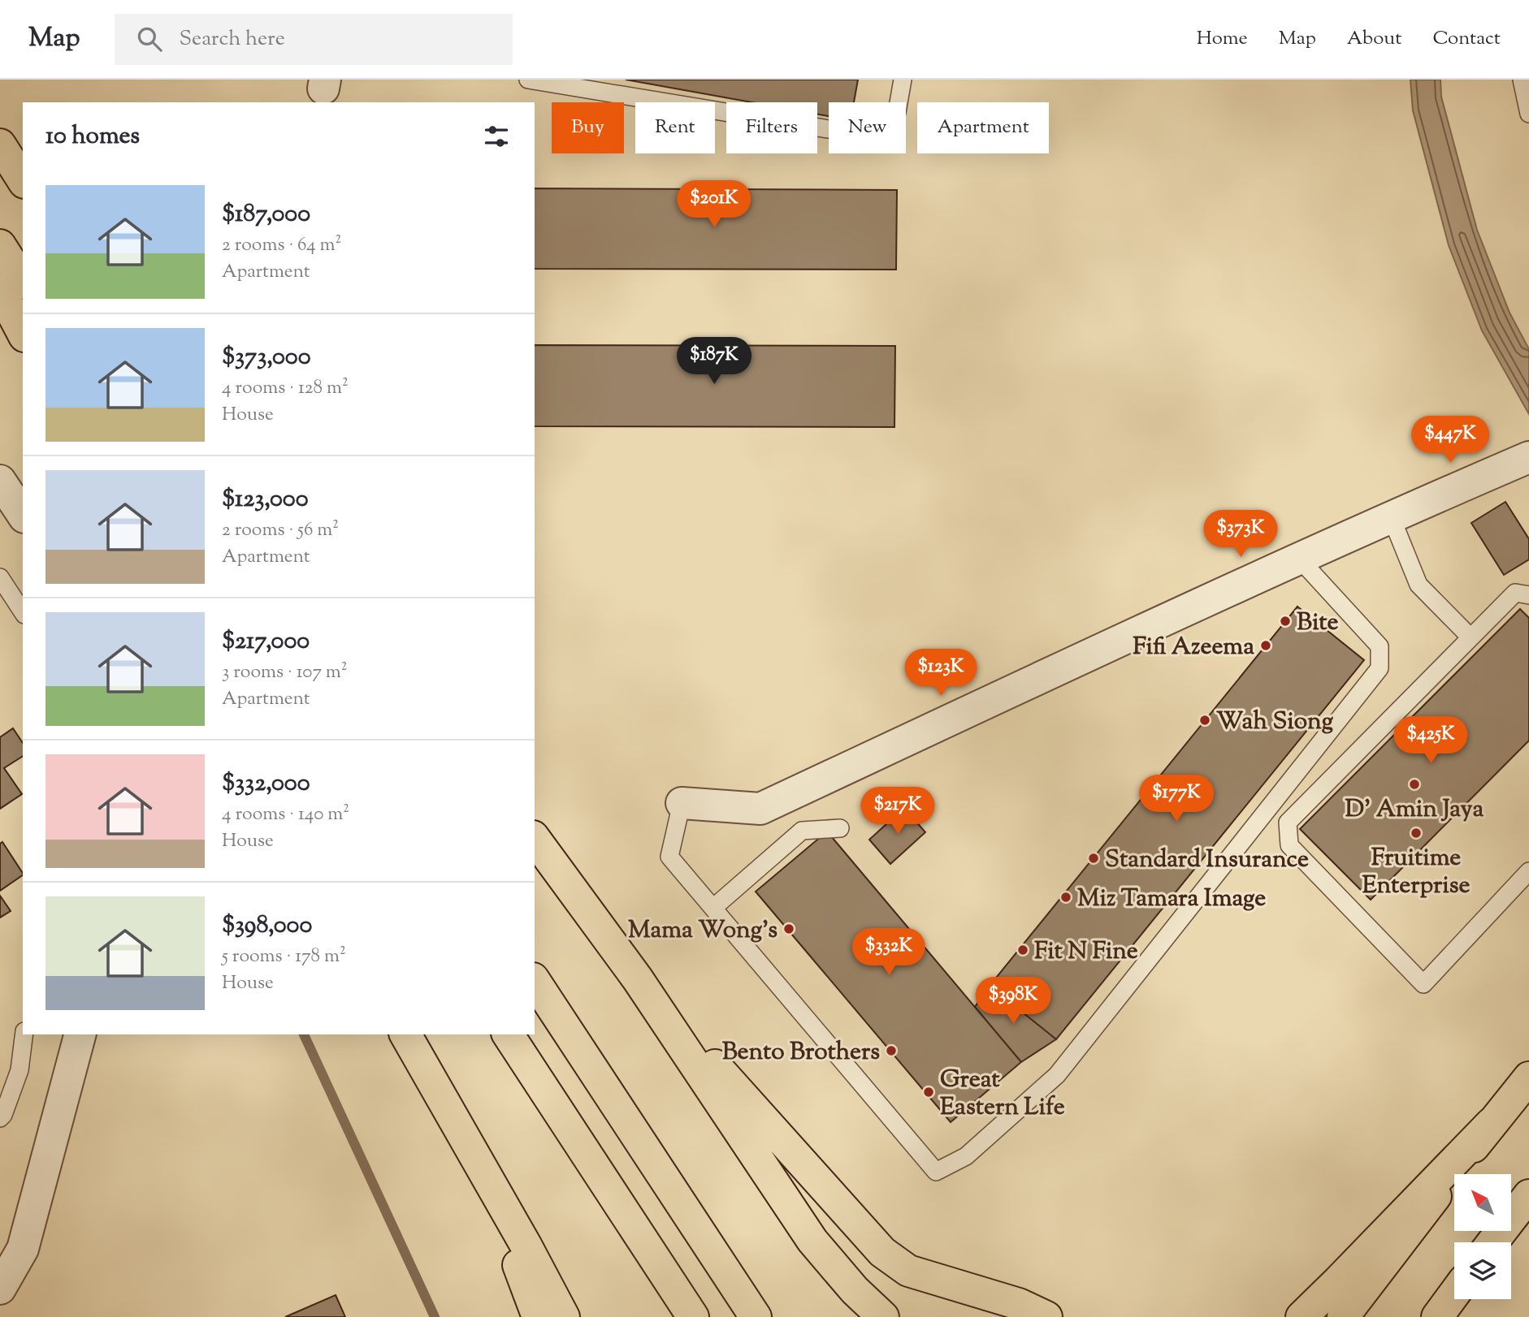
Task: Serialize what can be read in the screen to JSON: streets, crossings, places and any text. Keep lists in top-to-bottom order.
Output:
{
  "places": [
    "Bite",
    "Fifi Azeema",
    "Wah Siong",
    "D' Amin Jaya",
    "Fruitime Enterprise",
    "Standard Insurance",
    "Miz Tamara Image",
    "Mama Wong's",
    "Fit N Fine",
    "Bento Brothers",
    "Great Eastern Life"
  ],
  "north": "top left",
  "page": {
    "header": "Map",
    "search": "Search here",
    "nav": [
      "Home",
      "Map",
      "About",
      "Contact"
    ],
    "chip": [
      "Buy",
      "Rent",
      "Filters",
      "New",
      "Apartment"
    ],
    "heading": "10 homes",
    "list": [
      {
        "name": "$187,000",
        "note": "2 rooms · 64 m² · Apartment"
      },
      {
        "name": "$373,000",
        "note": "4 rooms · 128 m² · House"
      },
      {
        "name": "$123,000",
        "note": "2 rooms · 56 m² · Apartment"
      },
      {
        "name": "$217,000",
        "note": "3 rooms · 107 m² · Apartment"
      },
      {
        "name": "$332,000",
        "note": "4 rooms · 140 m² · House"
      },
      {
        "name": "$398,000",
        "note": "5 rooms · 178 m² · House"
      }
    ],
    "price": [
      "$201K",
      "$187K",
      "$447K",
      "$373K",
      "$123K",
      "$425K",
      "$177K",
      "$217K",
      "$332K",
      "$398K"
    ]
  }
}
